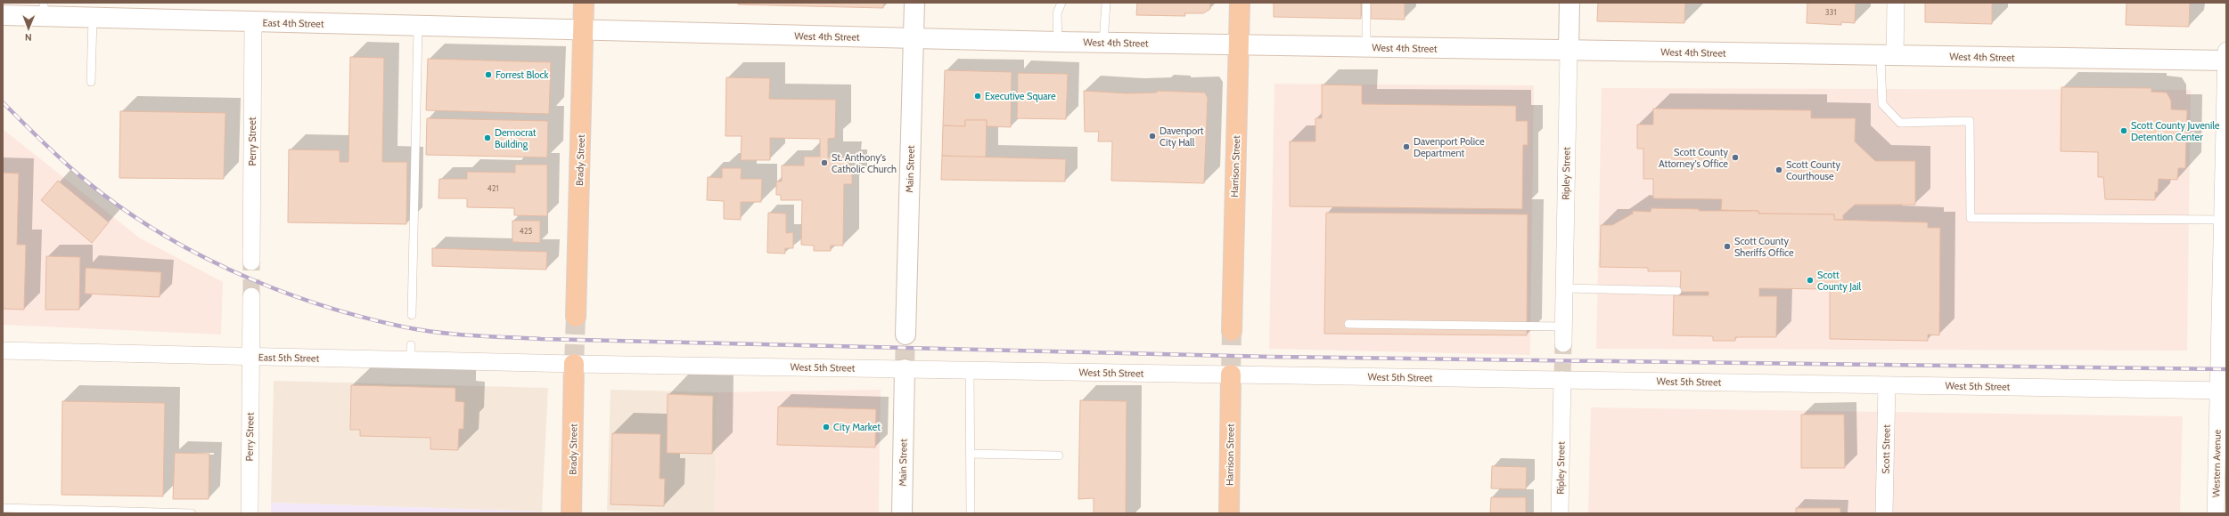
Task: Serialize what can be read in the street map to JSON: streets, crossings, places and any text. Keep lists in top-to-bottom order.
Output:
{
  "streets": {
    "highway": ["Brady Street", "Harrison Street"],
    "main road": [
      "East 4th Street",
      "West 4th Street",
      "Main Street",
      "Ripley Street"
    ],
    "street": [
      "Perry Street",
      "East 5th Street",
      "West 5th Street",
      "Scott Street",
      "Western Avenue"
    ]
  },
  "crossings": [
    ["East 4th Street", "West 4th Street"],
    ["East 4th Street", "Perry Street"],
    ["East 4th Street", "Brady Street"],
    ["West 4th Street", "Brady Street"],
    ["West 4th Street", "Harrison Street"],
    ["West 4th Street", "Main Street"],
    ["West 4th Street", "Ripley Street"],
    ["West 4th Street", "Western Avenue"],
    ["Perry Street", "East 5th Street"],
    ["Brady Street", "East 5th Street"],
    ["Brady Street", "West 5th Street"],
    ["Harrison Street", "West 5th Street"],
    ["Main Street", "West 5th Street"],
    ["Ripley Street", "West 5th Street"],
    ["East 5th Street", "West 5th Street"],
    ["West 5th Street", "Scott Street"],
    ["West 5th Street", "Western Avenue"]
  ],
  "places": [
    "Forrest Block",
    "Executive Square",
    "Scott County Juvenile Detention Center",
    "Davenport City Hall",
    "Democrat Building",
    "Davenport Police Department",
    "Scott County Attorney's Office",
    "St. Anthony's Catholic Church",
    "Scott County Courthouse",
    "Scott County Sheriffs Office",
    "Scott County Jail",
    "City Market"
  ],
  "house_numbers": ["331", "421", "425"],
  "north": "bottom"
}
